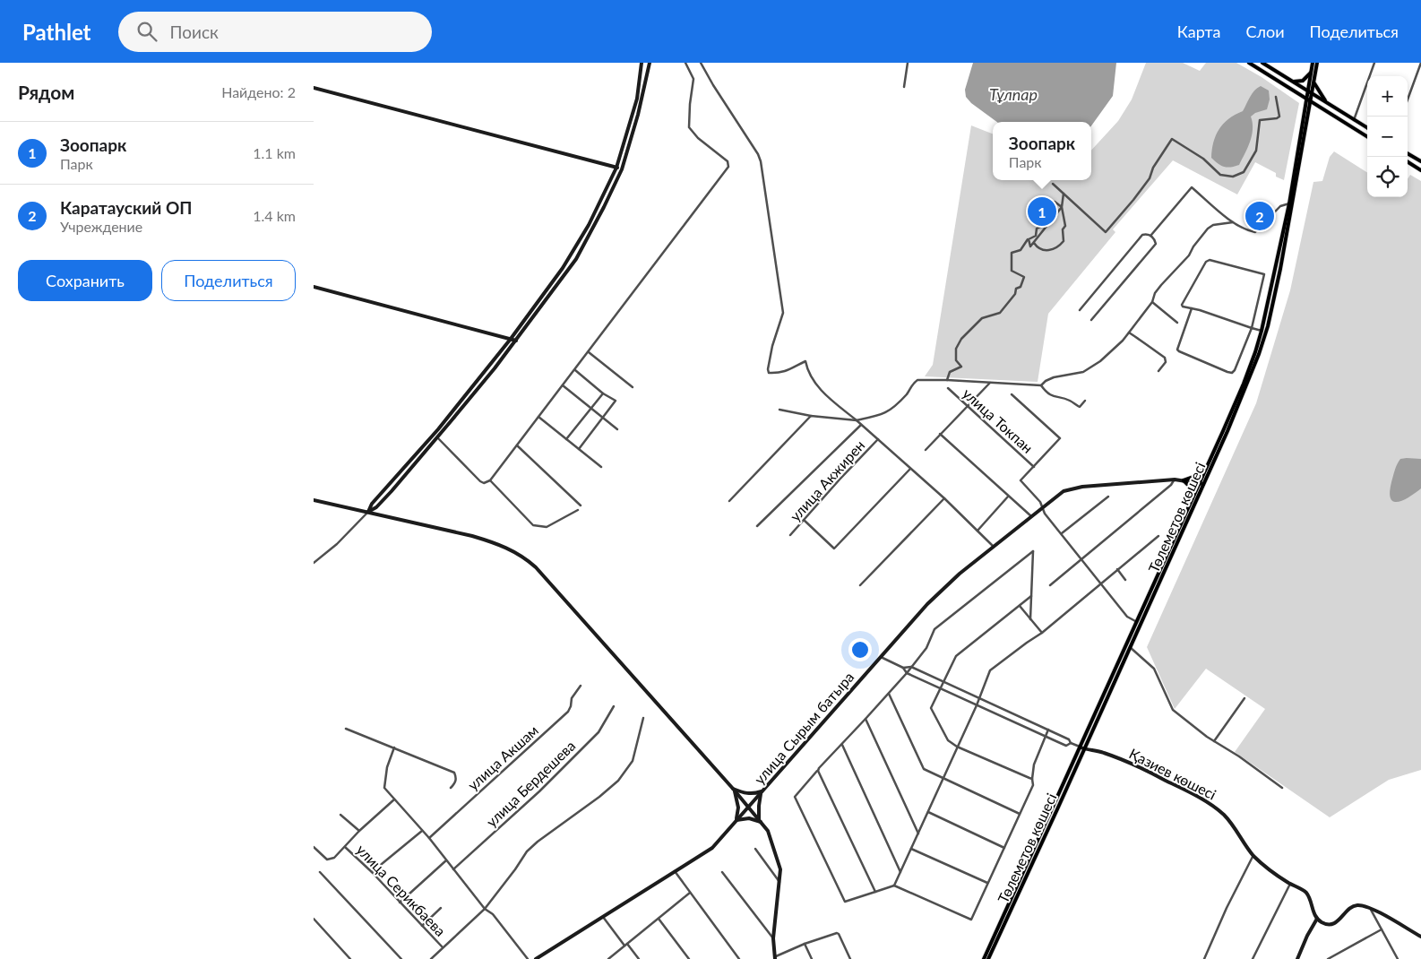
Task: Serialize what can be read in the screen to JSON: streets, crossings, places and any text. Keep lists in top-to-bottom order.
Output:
{
  "streets": {
    "main road": ["Төлеметов көшесі", "улица Сырым батыра", "Қазиев көшесі"],
    "street": [
      "улица Токпан",
      "улица Акжирен",
      "улица Акшам",
      "улица Бердешева",
      "улица Серикбаева"
    ]
  },
  "crossings": [
    ["Төлеметов көшесі", "улица Сырым батыра"],
    ["Төлеметов көшесі", "Қазиев көшесі"]
  ],
  "water": ["Тұлпар"],
  "page": {
    "header": "Pathlet",
    "search": "Поиск",
    "nav": ["Карта", "Слои", "Поделиться"],
    "heading": ["Рядом", "Найдено: 2"],
    "map_buttons": ["+", "−"],
    "list": [
      {
        "mark": "1",
        "name": "Зоопарк",
        "note": "Парк",
        "value": "1.1 km"
      },
      {
        "mark": "2",
        "name": "Каратауский ОП",
        "note": "Учреждение",
        "value": "1.4 km"
      }
    ],
    "popup": ["Зоопарк", "Парк"],
    "pins": ["1", "2"],
    "buttons": ["Сохранить", "Поделиться"]
  }
}
